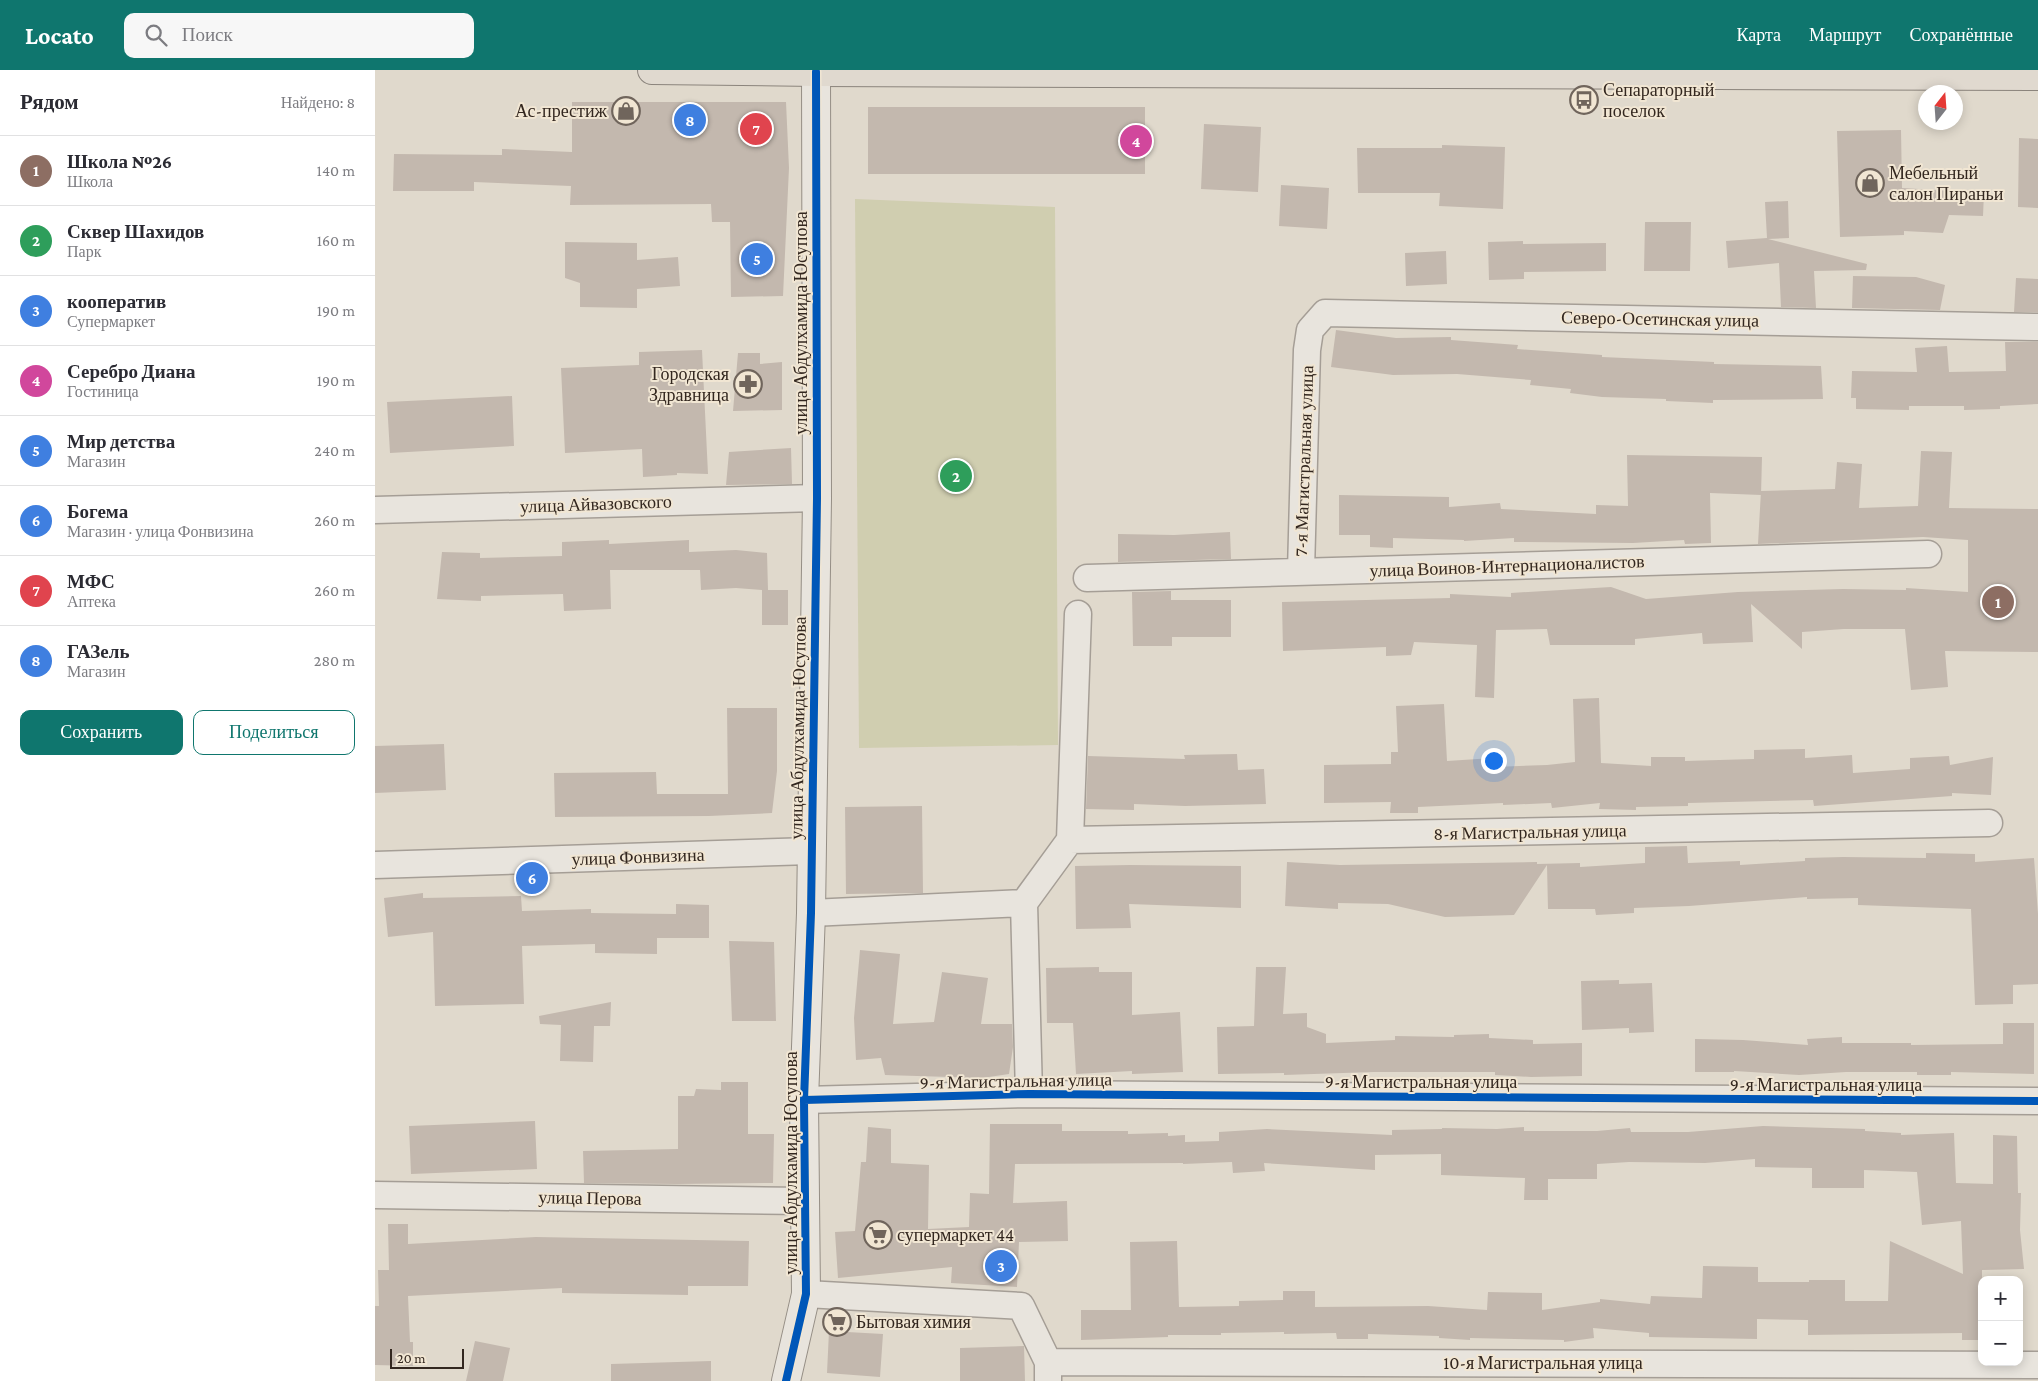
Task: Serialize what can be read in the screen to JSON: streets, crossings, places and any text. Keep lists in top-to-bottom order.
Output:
{
  "streets": {
    "street": [
      "Северо-Осетинская улица",
      "улица Абдулхамида Юсупова",
      "7-я Магистральная улица",
      "улица Айвазовского",
      "улица Воинов-Интернационалистов",
      "8-я Магистральная улица",
      "улица Фонвизина",
      "9-я Магистральная улица",
      "улица Перова",
      "10-я Магистральная улица"
    ]
  },
  "crossings": [
    ["Северо-Осетинская улица", "7-я Магистральная улица"],
    ["улица Абдулхамида Юсупова", "улица Айвазовского"],
    ["улица Абдулхамида Юсупова", "улица Фонвизина"],
    ["улица Абдулхамида Юсупова", "9-я Магистральная улица"],
    ["улица Абдулхамида Юсупова", "улица Перова"],
    ["7-я Магистральная улица", "улица Воинов-Интернационалистов"]
  ],
  "places": {
    "bus stop": ["Сепараторный поселок"],
    "shop": ["Ас-престиж", "Мебельный салон Пираньи"],
    "pharmacy": ["Городская Здравница"],
    "supermarket": ["супермаркет 44", "Бытовая химия"]
  },
  "scale_bar": "20 m",
  "north": "top",
  "page": {
    "header": "Locato",
    "search": "Поиск",
    "nav": ["Карта", "Маршрут", "Сохранённые"],
    "heading": ["Рядом", "Найдено: 8"],
    "pins": [
      "8",
      "7",
      "4",
      "5",
      "2",
      "1",
      "6",
      "3"
    ],
    "list": [
      {
        "mark": "1",
        "name": "Школа №26",
        "note": "Школа",
        "value": "140 m"
      },
      {
        "mark": "2",
        "name": "Сквер Шахидов",
        "note": "Парк",
        "value": "160 m"
      },
      {
        "mark": "3",
        "name": "кооператив",
        "note": "Супермаркет",
        "value": "190 m"
      },
      {
        "mark": "4",
        "name": "Серебро Диана",
        "note": "Гостиница",
        "value": "190 m"
      },
      {
        "mark": "5",
        "name": "Мир детства",
        "note": "Магазин",
        "value": "240 m"
      },
      {
        "mark": "6",
        "name": "Богема",
        "note": "Магазин · улица Фонвизина",
        "value": "260 m"
      },
      {
        "mark": "7",
        "name": "МФС",
        "note": "Аптека",
        "value": "260 m"
      },
      {
        "mark": "8",
        "name": "ГАЗель",
        "note": "Магазин",
        "value": "280 m"
      }
    ],
    "buttons": ["Сохранить", "Поделиться"],
    "map_buttons": ["+", "−"],
    "scale": "20 m"
  }
}
